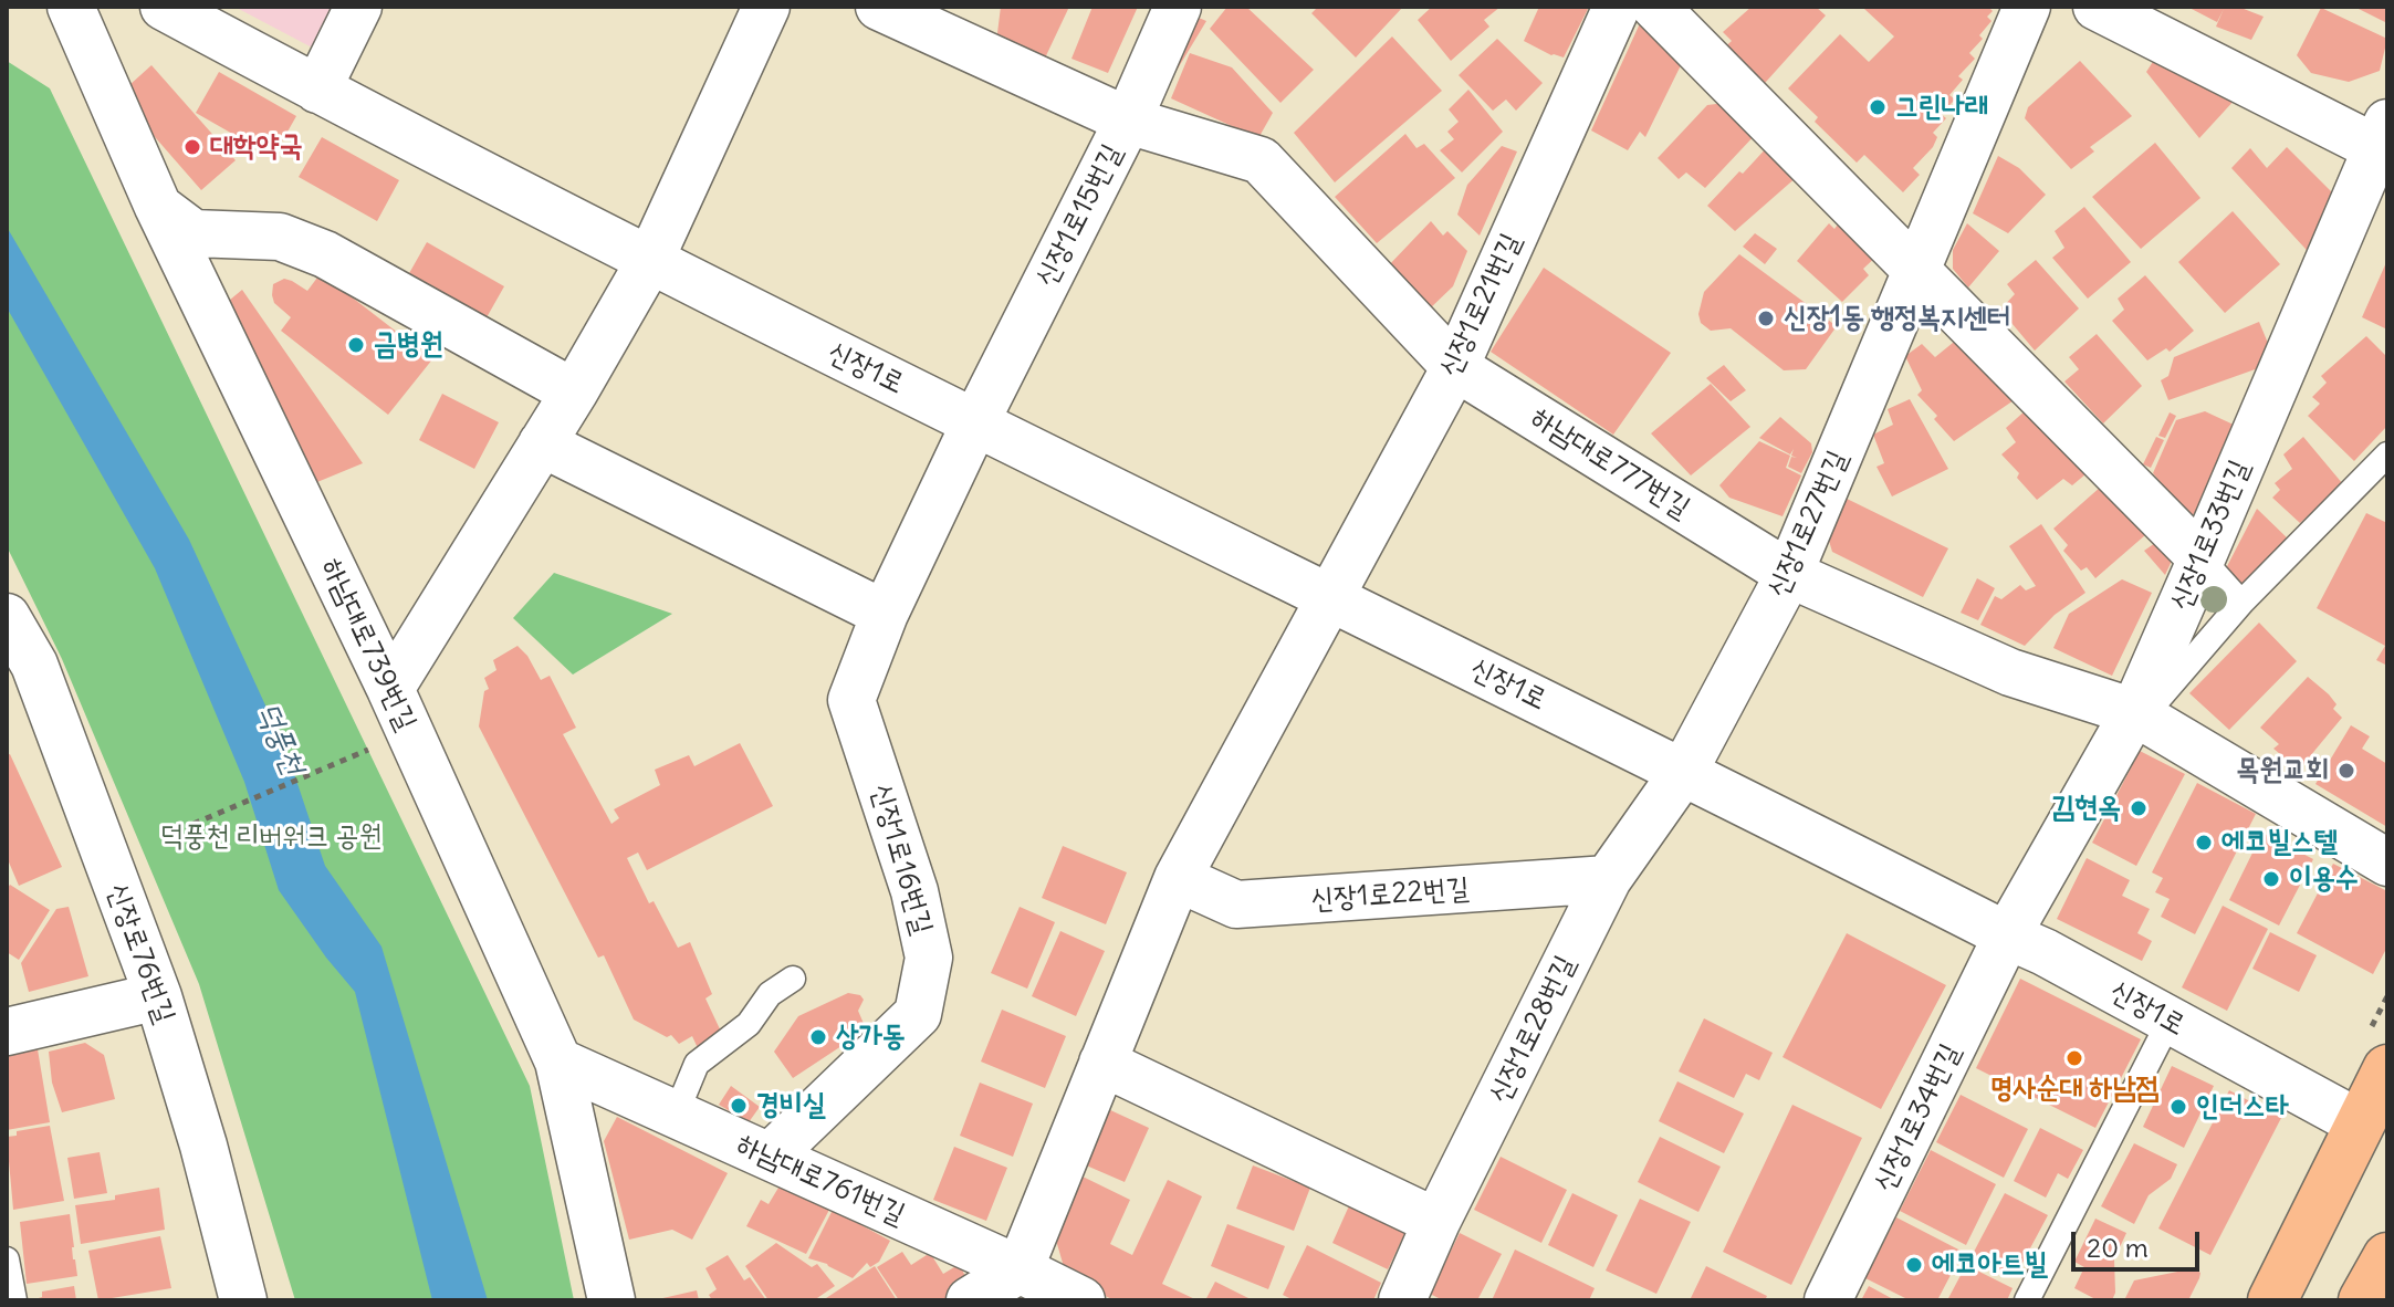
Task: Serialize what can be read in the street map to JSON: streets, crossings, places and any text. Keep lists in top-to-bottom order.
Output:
{
  "streets": {
    "street": [
      "신장1로15번길",
      "신장1로21번길",
      "신장1로",
      "하남대로777번길",
      "신장1로27번길",
      "신장1로33번길",
      "하남대로739번길",
      "신장1로16번길",
      "신장1로22번길",
      "신장로76번길",
      "신장1로28번길",
      "신장1로34번길",
      "하남대로761번길"
    ]
  },
  "crossings": [
    ["신장1로15번길", "신장1로"],
    ["신장1로15번길", "하남대로777번길"],
    ["신장1로15번길", "신장1로16번길"],
    ["신장1로21번길", "신장1로"],
    ["신장1로21번길", "하남대로777번길"],
    ["신장1로", "신장1로27번길"],
    ["신장1로", "신장1로33번길"],
    ["신장1로", "신장1로16번길"],
    ["신장1로", "신장1로28번길"],
    ["신장1로", "신장1로34번길"],
    ["하남대로777번길", "신장1로27번길"],
    ["하남대로777번길", "신장1로33번길"],
    ["신장1로27번길", "신장1로28번길"],
    ["신장1로33번길", "신장1로34번길"],
    ["하남대로739번길", "하남대로761번길"],
    ["신장1로16번길", "하남대로761번길"],
    ["신장1로22번길", "신장1로28번길"]
  ],
  "water": ["덕풍천"],
  "parks": ["덕풍천 리버워크 공원"],
  "places": [
    "그린나래",
    "대학약국",
    "신장1동 행정복지센터",
    "금병원",
    "목원교회",
    "김현옥",
    "에코빌스텔",
    "이용수",
    "상가동",
    "명사순대 하남점",
    "경비실",
    "인더스타",
    "에코아트빌"
  ],
  "scale_bar": "20 m"
}
